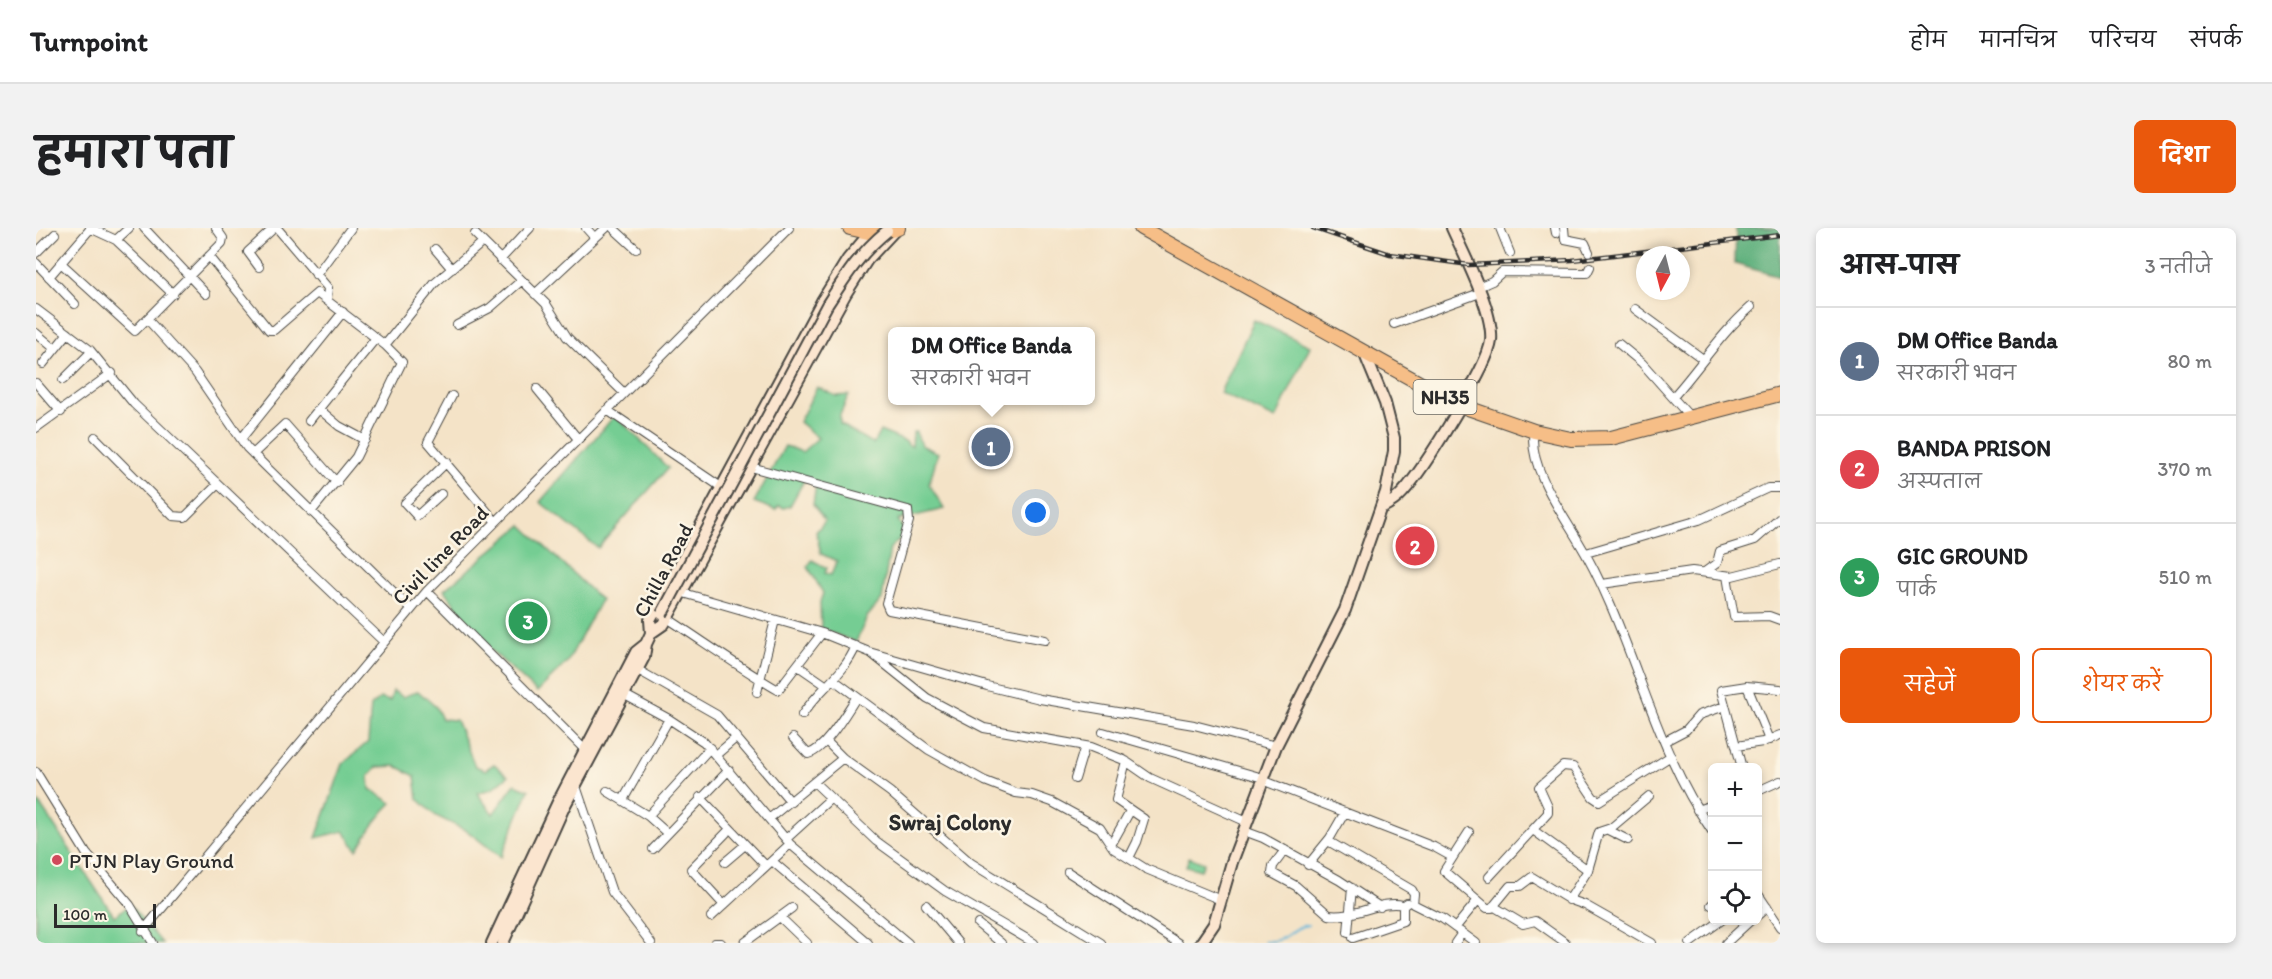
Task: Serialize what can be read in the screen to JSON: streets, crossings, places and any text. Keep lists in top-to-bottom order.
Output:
{
  "streets": {
    "highway": ["NH35"],
    "main road": ["Chilla Road"],
    "street": ["Civil line Road"]
  },
  "districts": ["Swraj Colony"],
  "places": ["PTJN Play Ground"],
  "scale_bar": "100 m",
  "north": "bottom",
  "page": {
    "header": "Turnpoint",
    "nav": [
      "होम",
      "मानचित्र",
      "परिचय",
      "संपर्क"
    ],
    "title": "हमारा पता",
    "buttons": [
      "दिशा",
      ["सहेजें", "शेयर करें"]
    ],
    "heading": ["आस-पास", "3 नतीजे"],
    "list": [
      {
        "mark": "1",
        "name": "DM Office Banda",
        "note": "सरकारी भवन",
        "value": "80 m"
      },
      {
        "mark": "2",
        "name": "BANDA PRISON",
        "note": "अस्पताल",
        "value": "370 m"
      },
      {
        "mark": "3",
        "name": "GIC GROUND",
        "note": "पार्क",
        "value": "510 m"
      }
    ],
    "popup": ["DM Office Banda", "सरकारी भवन"],
    "pins": ["1", "2", "3"],
    "map_buttons": ["+", "−"],
    "scale": "100 m"
  }
}
